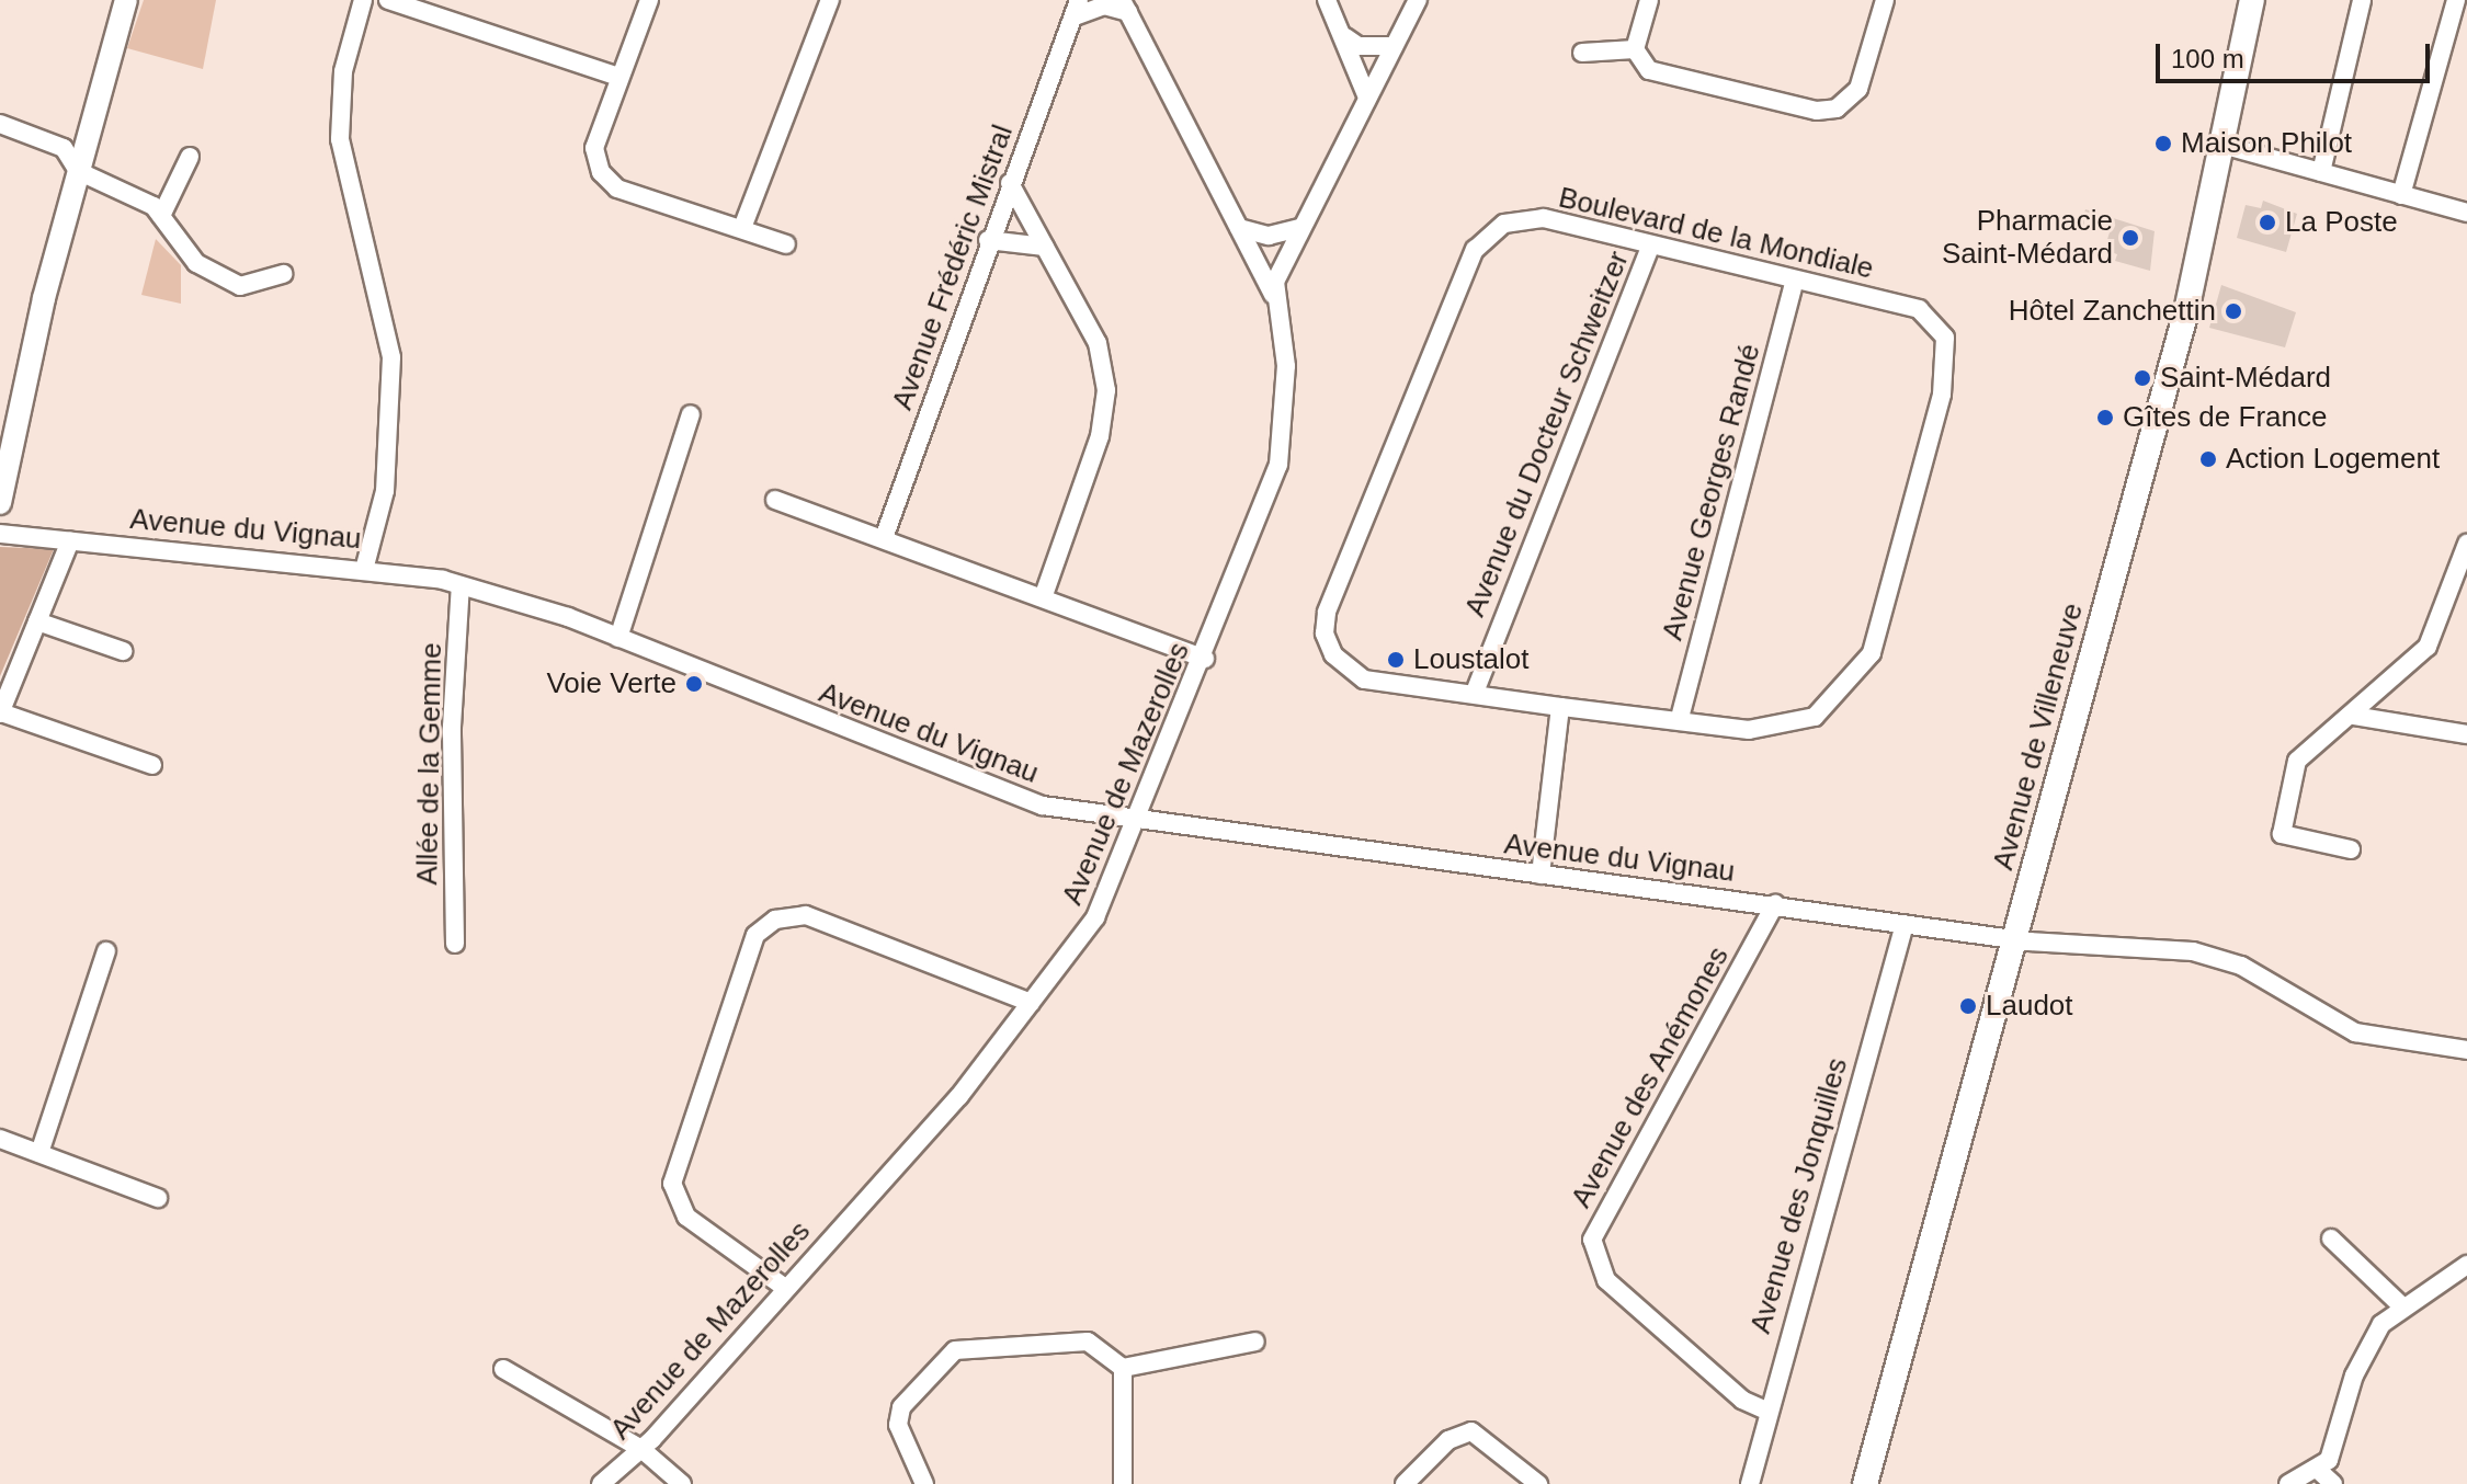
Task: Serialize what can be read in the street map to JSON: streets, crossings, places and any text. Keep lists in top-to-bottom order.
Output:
{
  "streets": {
    "main road": ["Avenue de Villeneuve"],
    "street": [
      "Boulevard de la Mondiale",
      "Avenue Frédéric Mistral",
      "Avenue du Docteur Schweitzer",
      "Avenue Georges Randé",
      "Avenue du Vignau",
      "Allée de la Gemme",
      "Avenue de Mazerolles",
      "Avenue des Anémones",
      "Avenue des Jonquilles"
    ]
  },
  "crossings": [
    ["Boulevard de la Mondiale", "Avenue du Docteur Schweitzer"],
    ["Boulevard de la Mondiale", "Avenue Georges Randé"],
    ["Avenue Frédéric Mistral", "Avenue de Mazerolles"],
    ["Avenue du Vignau", "Avenue de Villeneuve"],
    ["Avenue du Vignau", "Allée de la Gemme"],
    ["Avenue du Vignau", "Avenue de Mazerolles"],
    ["Avenue du Vignau", "Avenue des Anémones"],
    ["Avenue du Vignau", "Avenue des Jonquilles"],
    ["Avenue des Anémones", "Avenue des Jonquilles"]
  ],
  "places": [
    "Maison Philot",
    "La Poste",
    "Pharmacie Saint-Médard",
    "Hôtel Zanchettin",
    "Saint-Médard",
    "Gîtes de France",
    "Action Logement",
    "Loustalot",
    "Voie Verte",
    "Laudot"
  ],
  "scale_bar": "100 m"
}
